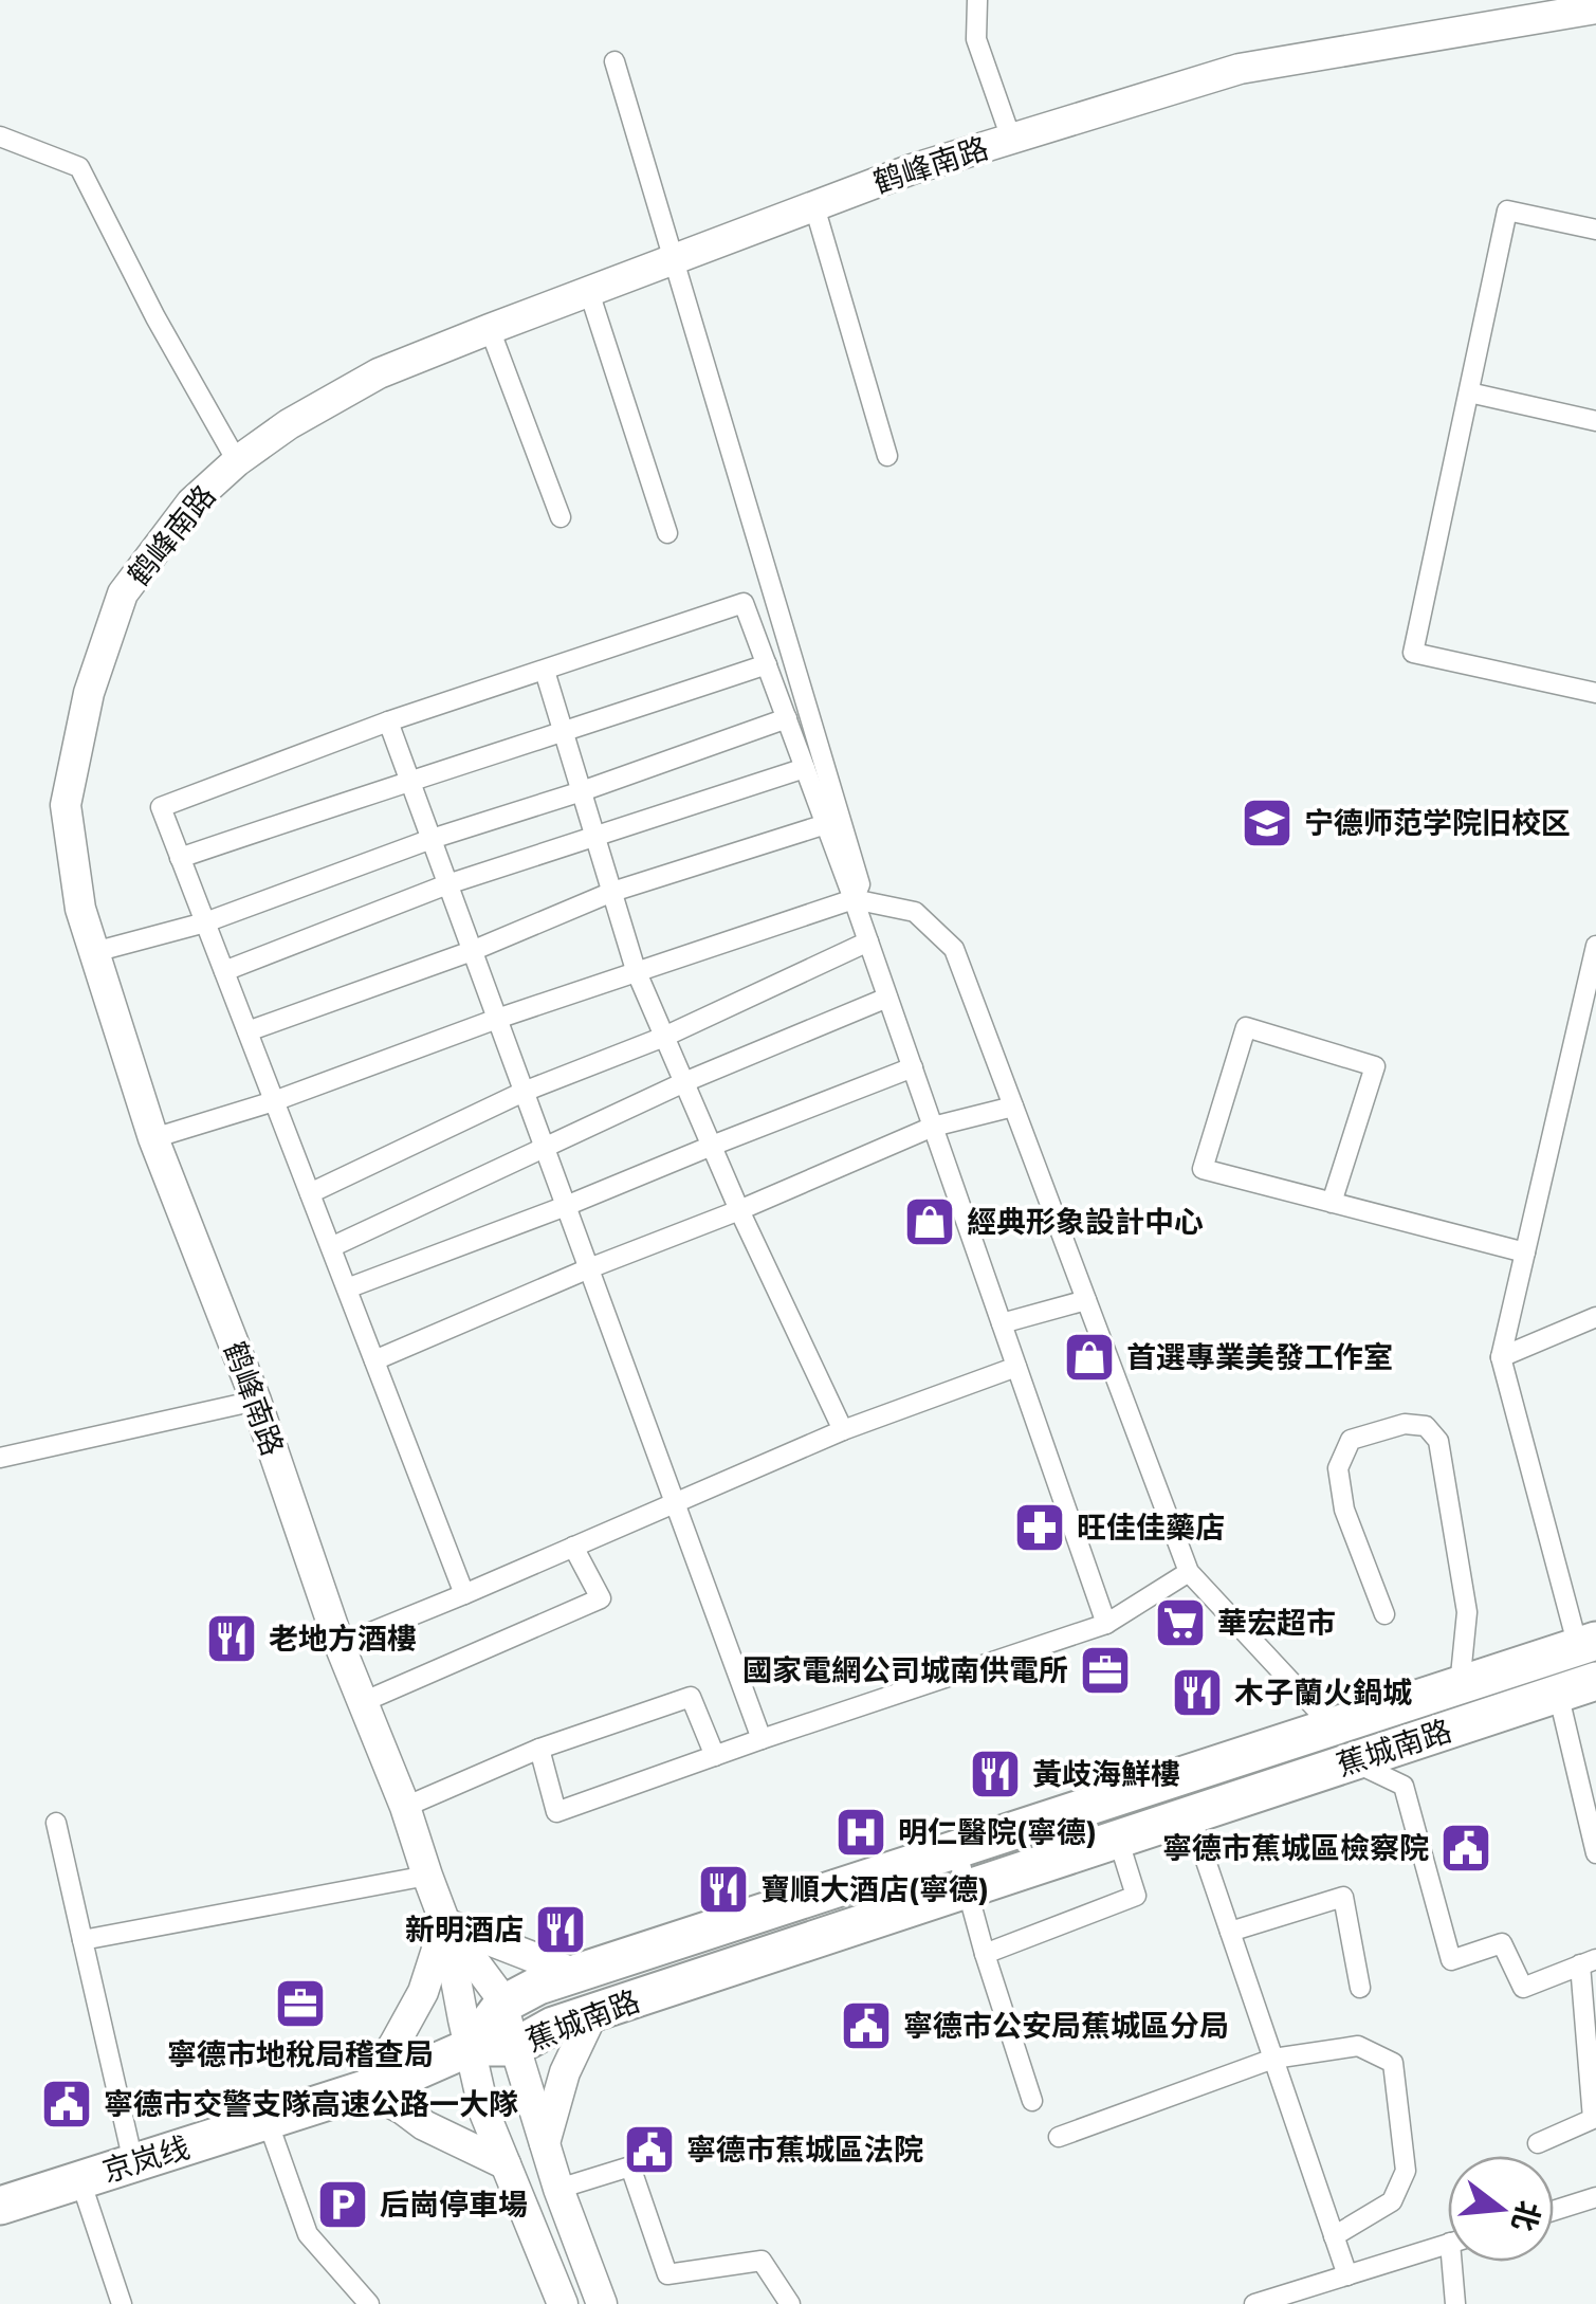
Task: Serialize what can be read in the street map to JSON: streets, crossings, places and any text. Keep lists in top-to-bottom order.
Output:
{
  "streets": {
    "highway": ["蕉城南路", "京岚线"],
    "street": ["鹤峰南路"]
  },
  "crossings": [
    ["蕉城南路", "京岚线"]
  ],
  "places": {
    "school or university": ["宁德师范学院旧校区"],
    "shop": ["經典形象設計中心", "首選專業美發工作室"],
    "pharmacy": ["旺佳佳藥店"],
    "supermarket": ["華宏超市"],
    "restaurant": [
      "老地方酒樓",
      "木子蘭火鍋城",
      "黃歧海鮮樓",
      "寶順大酒店(寧德)",
      "新明酒店"
    ],
    "office": ["國家電網公司城南供電所", "寧德市地稅局稽查局"],
    "hospital": ["明仁醫院(寧德)"],
    "public building": [
      "寧德市蕉城區檢察院",
      "寧德市公安局蕉城區分局",
      "寧德市交警支隊高速公路一大隊",
      "寧德市蕉城區法院"
    ],
    "parking": ["后崗停車場"]
  },
  "north": "right"
}
